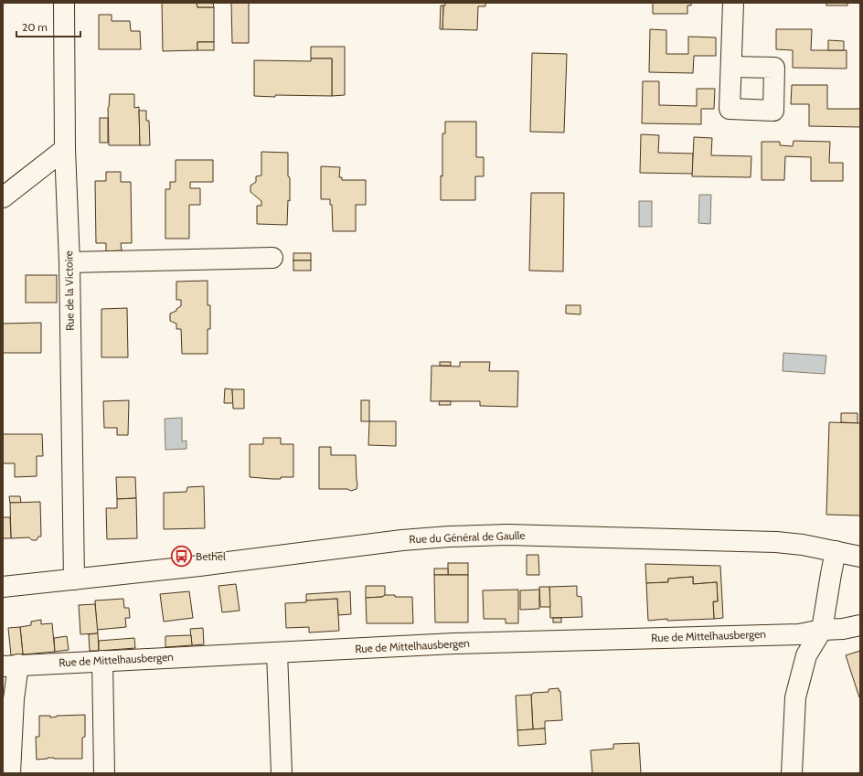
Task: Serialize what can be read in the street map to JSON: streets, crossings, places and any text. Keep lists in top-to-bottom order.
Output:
{
  "streets": {
    "street": ["Rue de la Victoire", "Rue du Général de Gaulle", "Rue de Mittelhausbergen"]
  },
  "crossings": [
    ["Rue de la Victoire", "Rue du Général de Gaulle"]
  ],
  "places": {
    "bus stop": ["Bethel"]
  },
  "scale_bar": "20 m"
}
